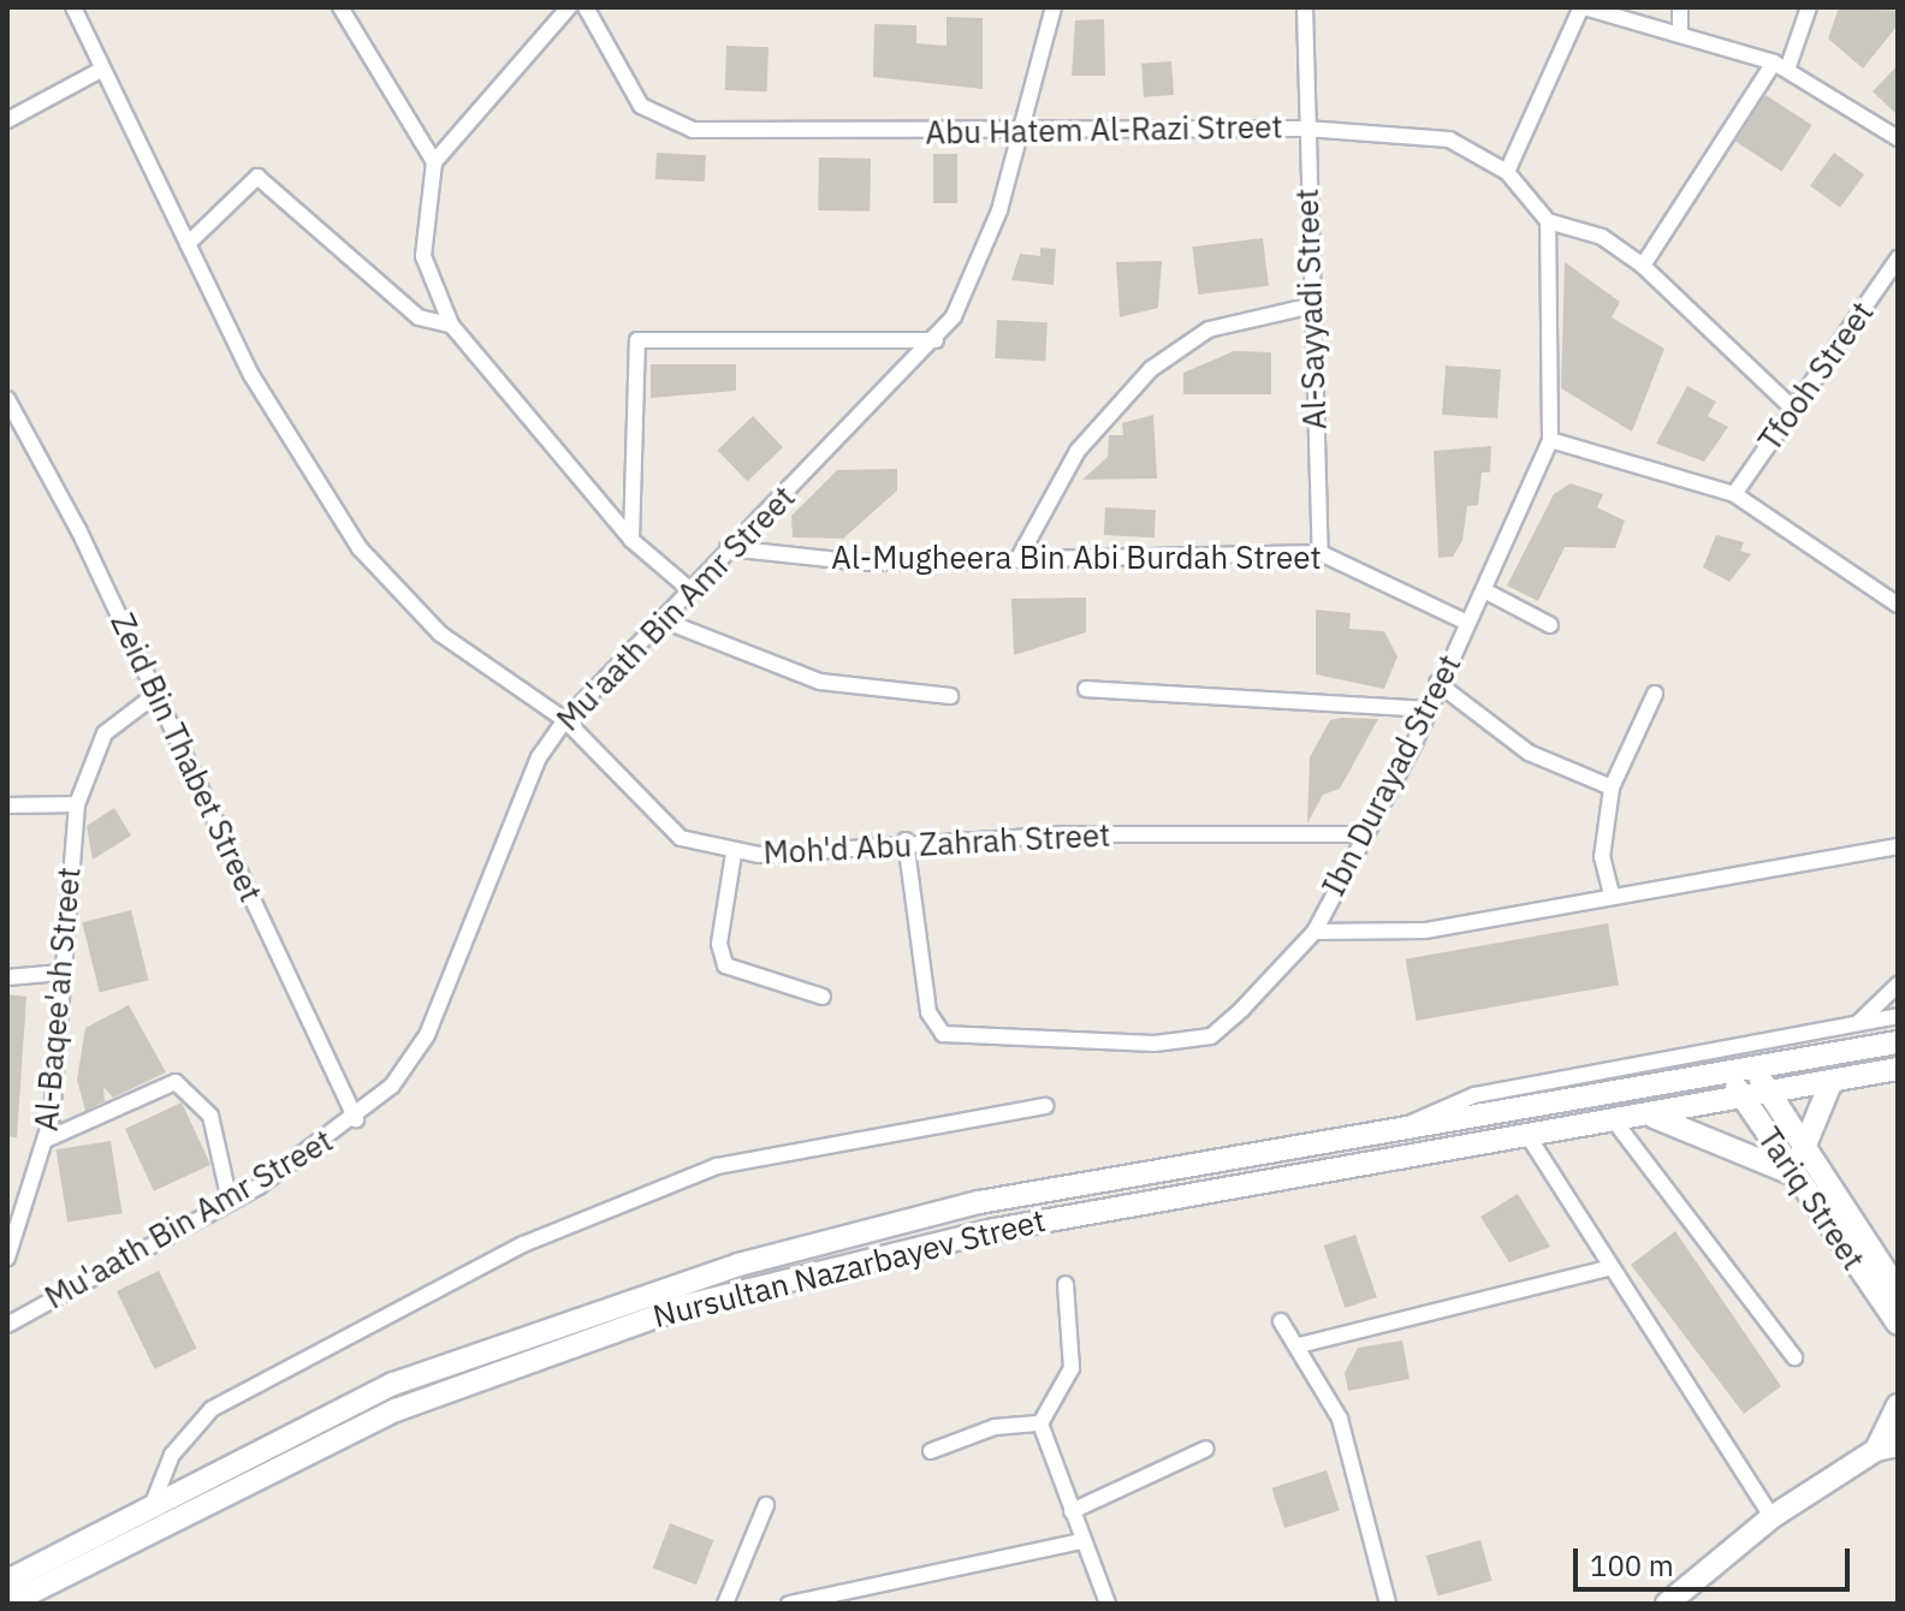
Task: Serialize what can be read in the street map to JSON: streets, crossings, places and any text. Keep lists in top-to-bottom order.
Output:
{
  "streets": {
    "main road": ["Tariq Street", "Nursultan Nazarbayev Street"],
    "street": [
      "Abu Hatem Al-Razi Street",
      "Al-Sayyadi Street",
      "Tfooh Street",
      "Al-Mugheera Bin Abi Burdah Street",
      "Mu'aath Bin Amr Street",
      "Zeid Bin Thabet Street",
      "Ibn Durayad Street",
      "Moh'd Abu Zahrah Street",
      "Al-Baqee'ah Street"
    ]
  },
  "crossings": [
    ["Abu Hatem Al-Razi Street", "Al-Sayyadi Street"],
    ["Abu Hatem Al-Razi Street", "Mu'aath Bin Amr Street"],
    ["Abu Hatem Al-Razi Street", "Ibn Durayad Street"],
    ["Al-Sayyadi Street", "Al-Mugheera Bin Abi Burdah Street"],
    ["Al-Mugheera Bin Abi Burdah Street", "Mu'aath Bin Amr Street"],
    ["Al-Mugheera Bin Abi Burdah Street", "Ibn Durayad Street"],
    ["Mu'aath Bin Amr Street", "Zeid Bin Thabet Street"],
    ["Mu'aath Bin Amr Street", "Moh'd Abu Zahrah Street"],
    ["Zeid Bin Thabet Street", "Al-Baqee'ah Street"],
    ["Ibn Durayad Street", "Moh'd Abu Zahrah Street"],
    ["Tariq Street", "Nursultan Nazarbayev Street"]
  ],
  "scale_bar": "100 m"
}
